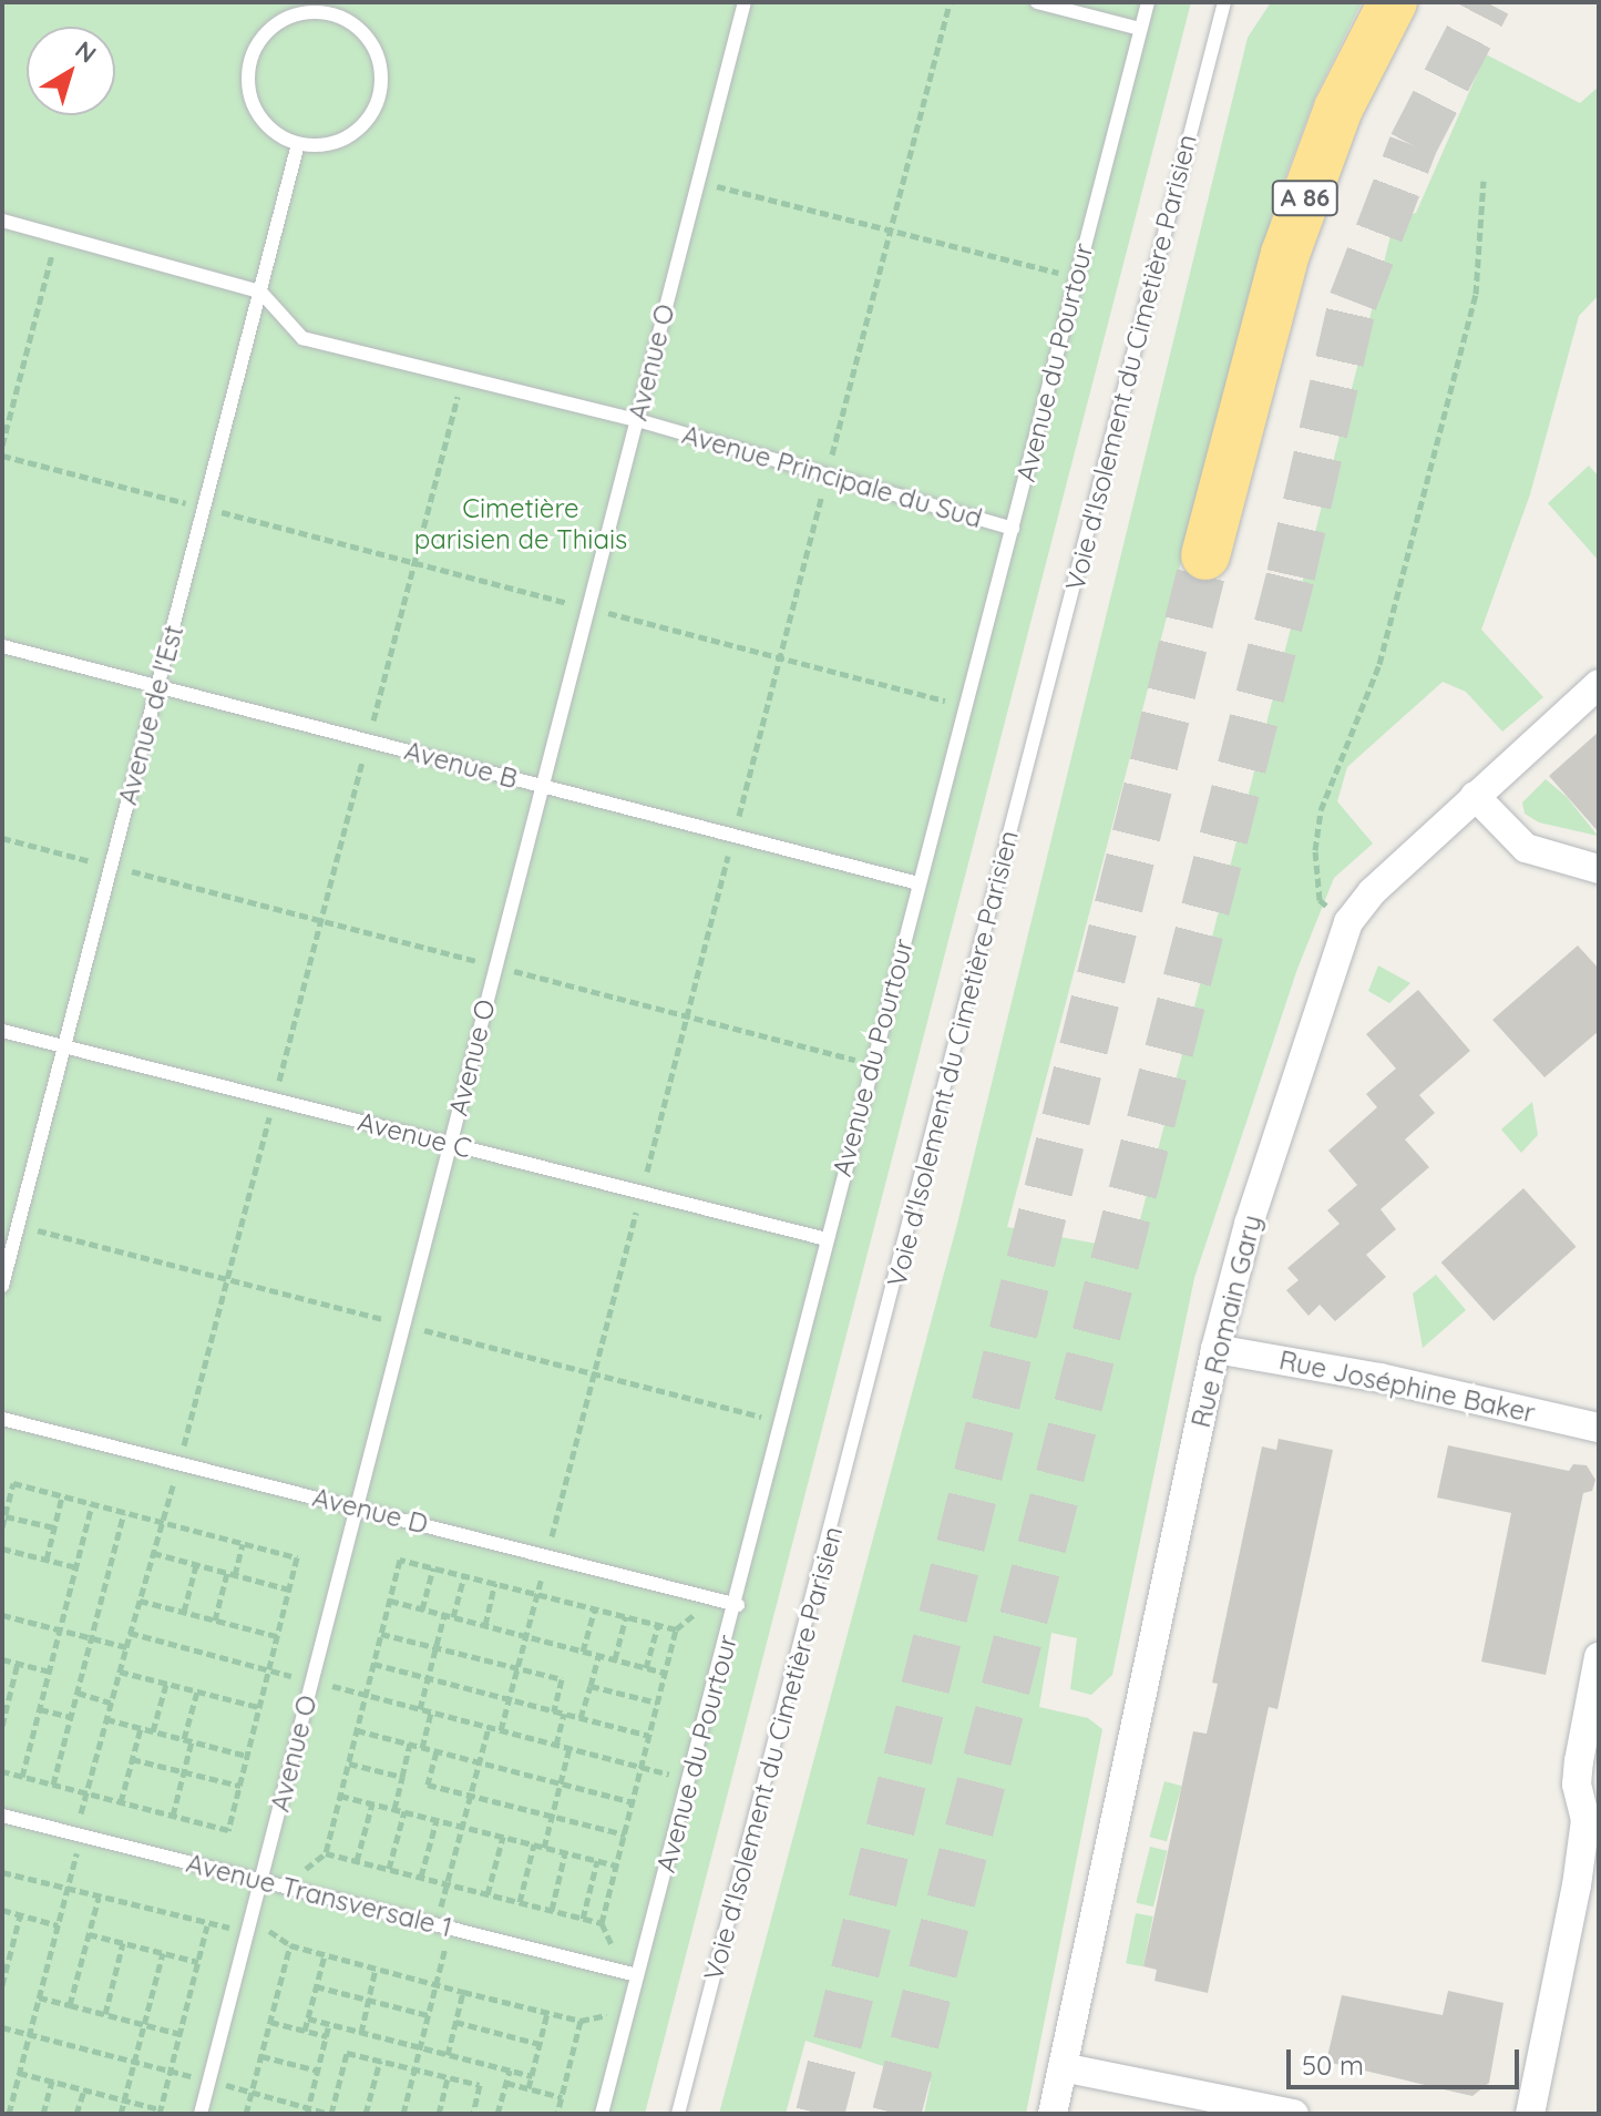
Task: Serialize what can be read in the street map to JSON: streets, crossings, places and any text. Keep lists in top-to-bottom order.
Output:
{
  "streets": {
    "highway": ["A 86"],
    "street": ["Rue Romain Gary", "Rue Joséphine Baker"],
    "lane": [
      "Avenue O",
      "Avenue du Pourtour",
      "Voie d'Isolement du Cimetière Parisien",
      "Avenue Principale du Sud",
      "Avenue de l'Est",
      "Avenue B",
      "Avenue C",
      "Avenue D",
      "Avenue Transversale 1"
    ]
  },
  "crossings": [
    ["Avenue O", "Avenue Principale du Sud"],
    ["Avenue O", "Avenue B"],
    ["Avenue O", "Avenue C"],
    ["Avenue O", "Avenue D"],
    ["Avenue O", "Avenue Transversale 1"],
    ["Avenue du Pourtour", "Avenue Principale du Sud"],
    ["Avenue du Pourtour", "Avenue B"],
    ["Avenue du Pourtour", "Avenue C"],
    ["Avenue du Pourtour", "Avenue D"],
    ["Avenue du Pourtour", "Avenue Transversale 1"],
    ["Avenue Principale du Sud", "Avenue de l'Est"],
    ["Avenue de l'Est", "Avenue B"],
    ["Avenue de l'Est", "Avenue C"],
    ["Rue Romain Gary", "Rue Joséphine Baker"]
  ],
  "parks": ["Cimetière parisien de Thiais"],
  "scale_bar": "50 m",
  "north": "top right"
}
